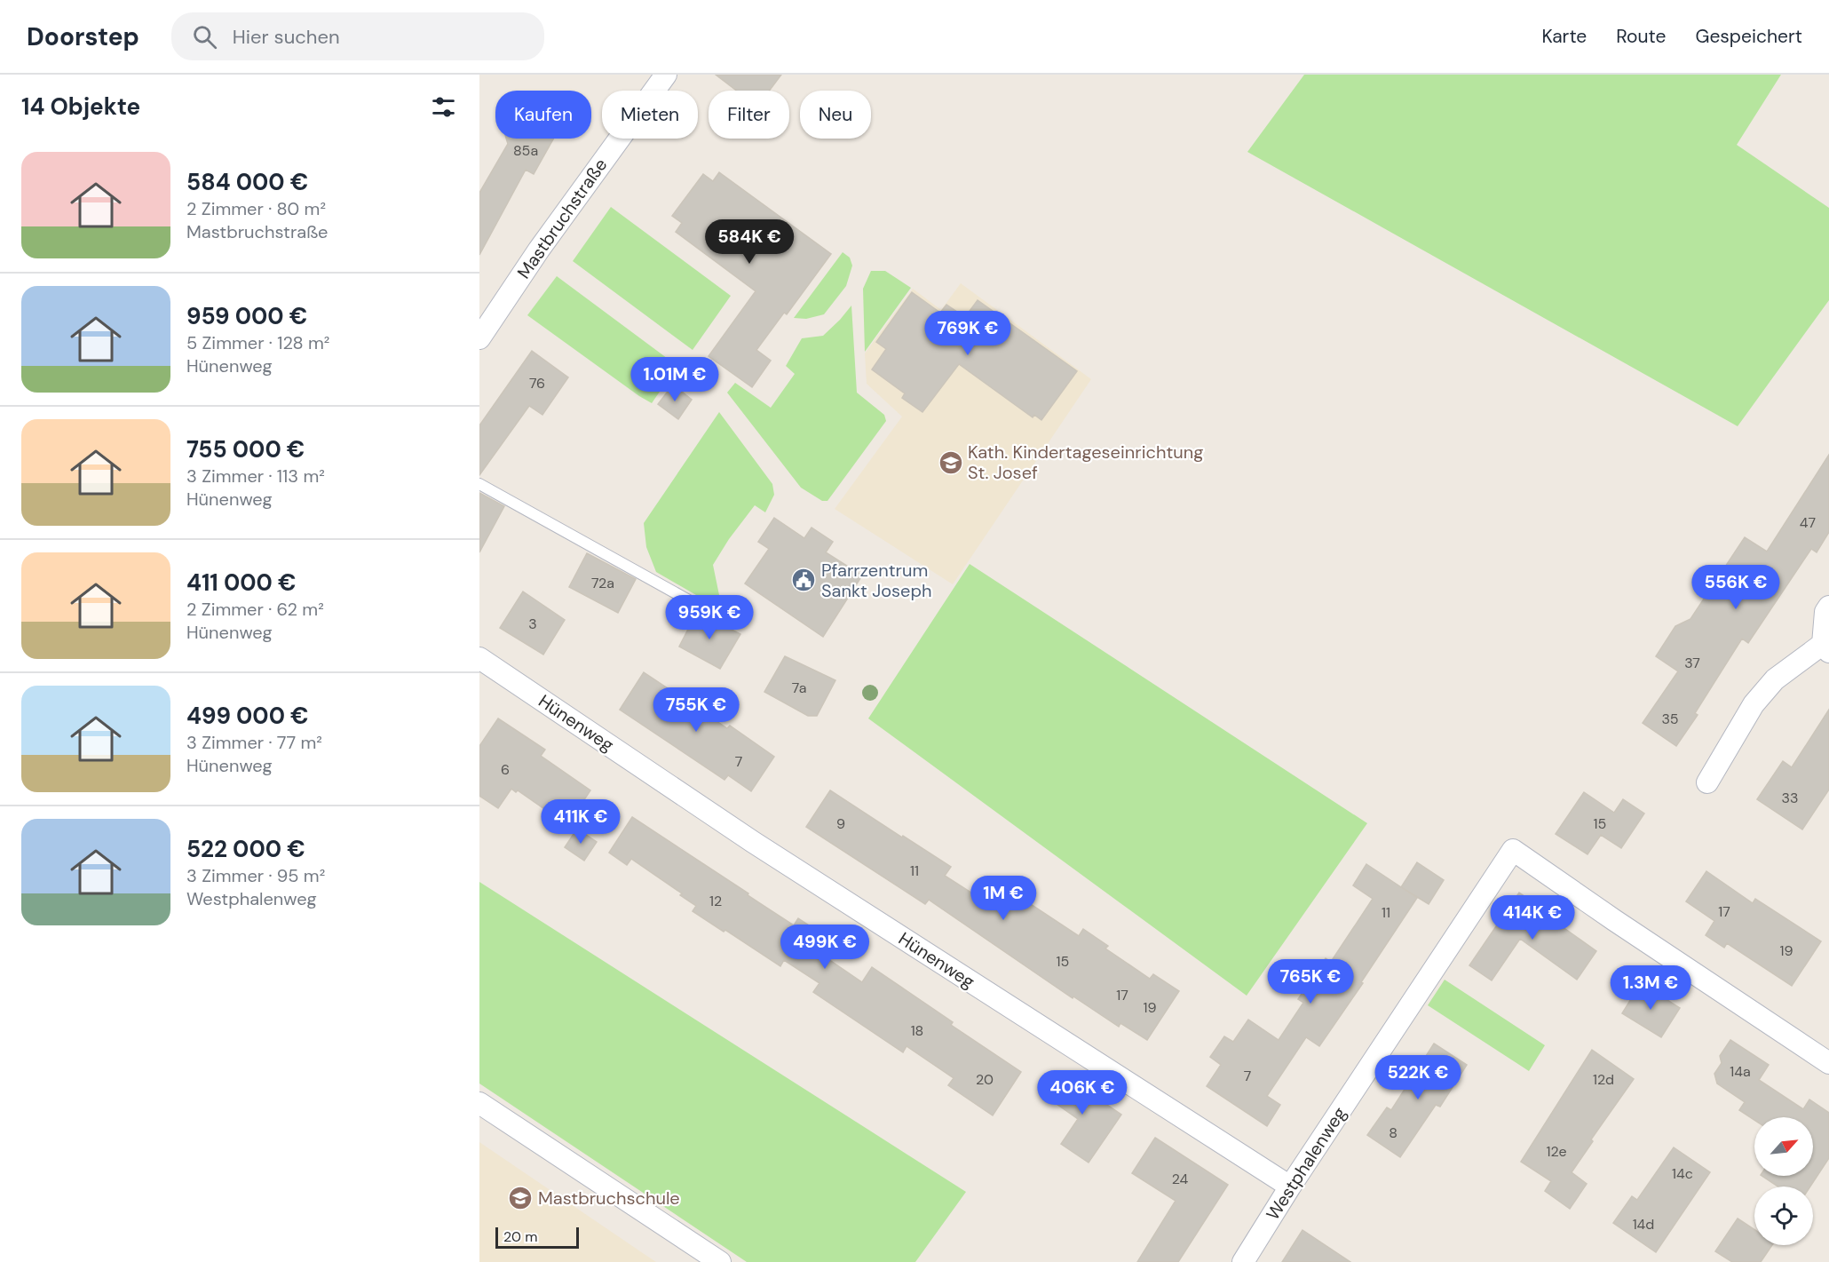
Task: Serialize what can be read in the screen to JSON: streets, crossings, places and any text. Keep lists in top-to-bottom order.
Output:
{
  "streets": {
    "street": ["Mastbruchstraße", "Hünenweg", "Westphalenweg"]
  },
  "crossings": [
    ["Hünenweg", "Westphalenweg"]
  ],
  "places": {
    "school or university": ["Kath. Kindertageseinrichtung St. Josef", "Mastbruchschule"],
    "public building": ["Pfarrzentrum Sankt Joseph"]
  },
  "house_numbers": [
    "85a",
    "76",
    "47",
    "72a",
    "3",
    "37",
    "7a",
    "35",
    "7",
    "6",
    "33",
    "9",
    "15",
    "11",
    "12",
    "17",
    "11",
    "19",
    "15",
    "17",
    "19",
    "18",
    "14a",
    "7",
    "20",
    "12d",
    "8",
    "12e",
    "14c",
    "24",
    "14d"
  ],
  "scale_bar": "20 m",
  "north": "top right",
  "page": {
    "header": "Doorstep",
    "search": "Hier suchen",
    "nav": ["Karte", "Route", "Gespeichert"],
    "heading": "14 Objekte",
    "chip": [
      "Kaufen",
      "Mieten",
      "Filter",
      "Neu"
    ],
    "list": [
      {
        "name": "584 000 €",
        "note": "2 Zimmer · 80 m² · Mastbruchstraße"
      },
      {
        "name": "959 000 €",
        "note": "5 Zimmer · 128 m² · Hünenweg"
      },
      {
        "name": "755 000 €",
        "note": "3 Zimmer · 113 m² · Hünenweg"
      },
      {
        "name": "411 000 €",
        "note": "2 Zimmer · 62 m² · Hünenweg"
      },
      {
        "name": "499 000 €",
        "note": "3 Zimmer · 77 m² · Hünenweg"
      },
      {
        "name": "522 000 €",
        "note": "3 Zimmer · 95 m² · Westphalenweg"
      }
    ],
    "price": [
      "584K €",
      "769K €",
      "1.01M €",
      "556K €",
      "959K €",
      "755K €",
      "411K €",
      "1M €",
      "414K €",
      "499K €",
      "765K €",
      "1.3M €",
      "522K €",
      "406K €"
    ],
    "scale": "20 m"
  }
}
